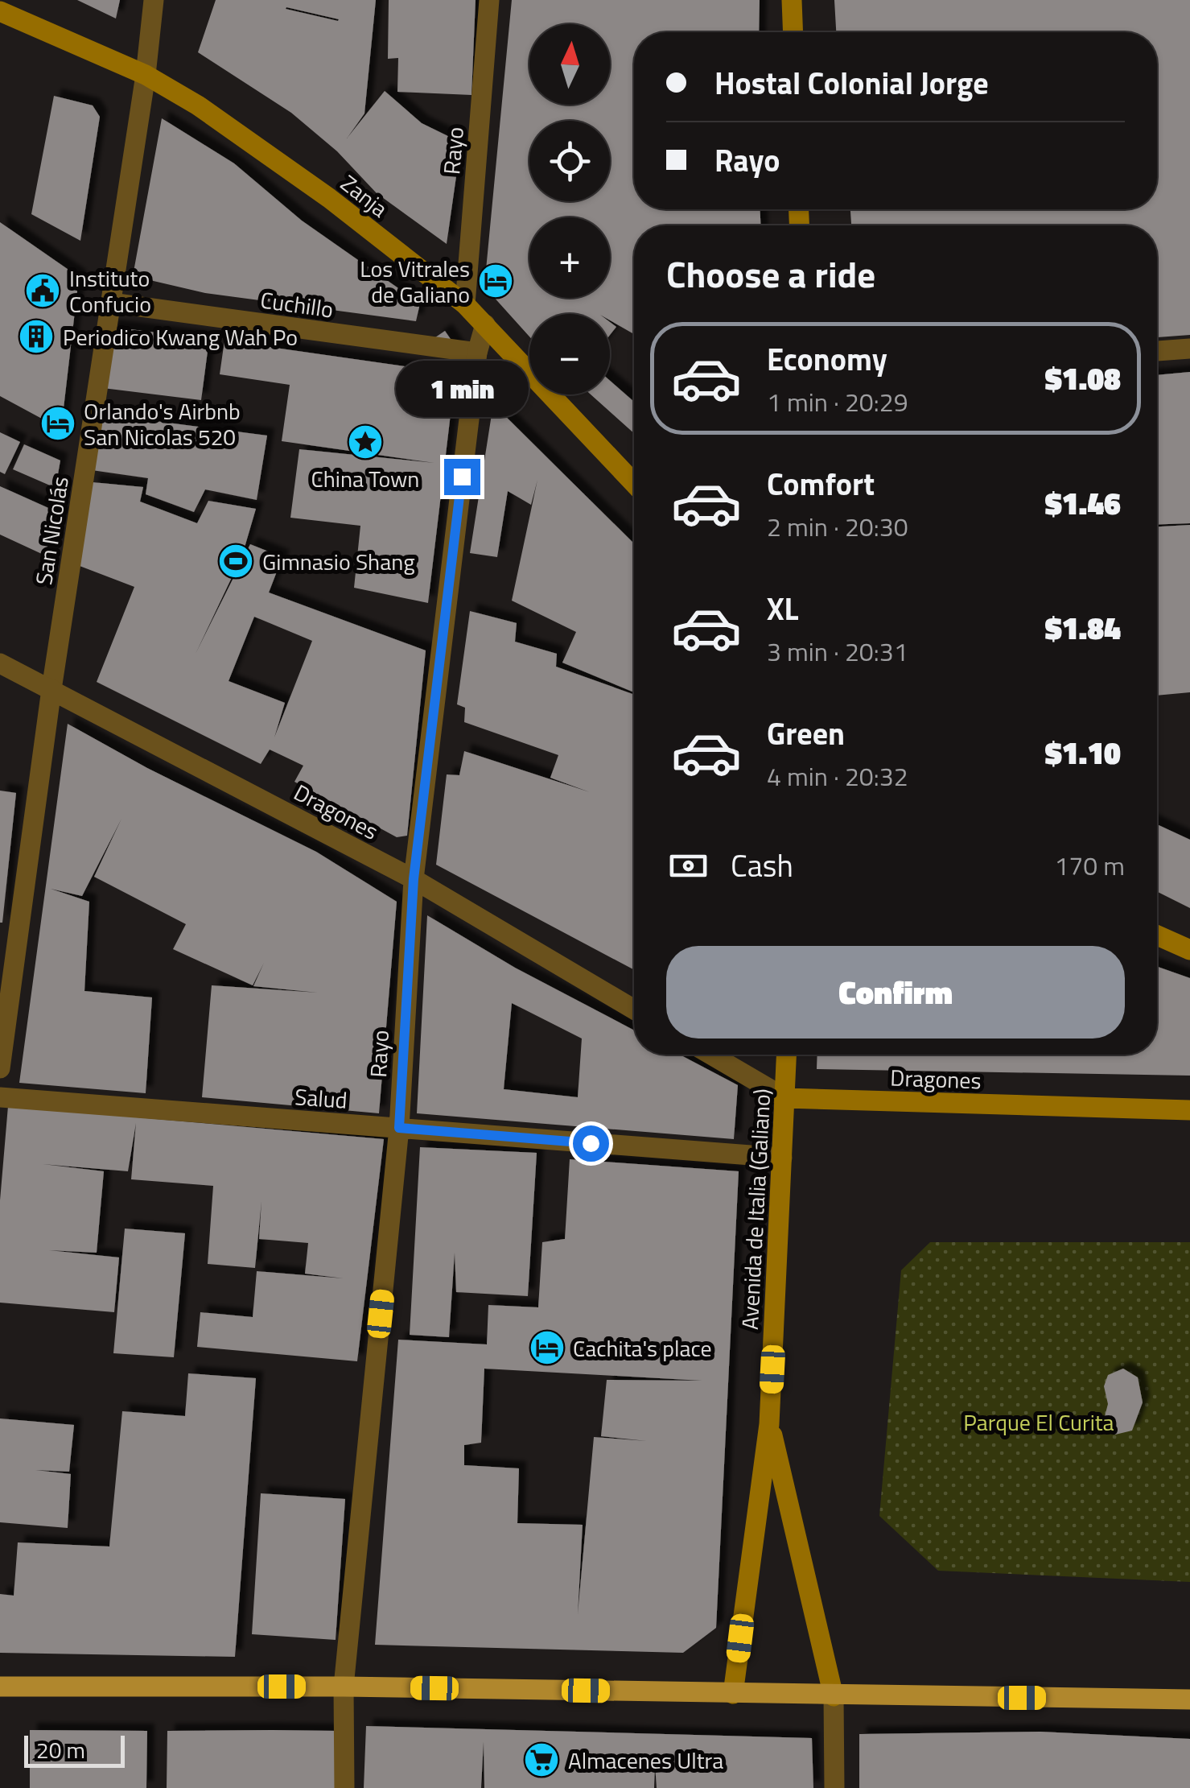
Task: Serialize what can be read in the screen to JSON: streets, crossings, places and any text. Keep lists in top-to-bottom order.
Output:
{
  "streets": {
    "main road": ["Zanja", "Dragones", "Avenida de Italia (Galiano)"],
    "street": [
      "Rayo",
      "Cuchillo",
      "San Nicolás",
      "Salud"
    ]
  },
  "crossings": [
    ["Rayo", "Zanja"],
    ["Rayo", "Cuchillo"],
    ["Rayo", "Dragones"],
    ["Rayo", "Salud"],
    ["Zanja", "San Nicolás"],
    ["Cuchillo", "San Nicolás"],
    ["San Nicolás", "Dragones"],
    ["Dragones", "Avenida de Italia (Galiano)"],
    ["Salud", "Avenida de Italia (Galiano)"]
  ],
  "parks": ["Parque El Curita"],
  "places": {
    "hotel": ["Los Vitrales de Galiano", "Orlando's Airbnb San Nicolas 520", "Cachita's place"],
    "public building": ["Instituto Confucio"],
    "building": ["Periodico Kwang Wah Po"],
    "place": ["China Town"],
    "sports": ["Gimnasio Shang"],
    "supermarket": ["Almacenes Ultra"]
  },
  "scale_bar": "20 m",
  "north": "top",
  "page": {
    "map_buttons": ["+", "−"],
    "banner": ["Hostal Colonial Jorge", "Rayo"],
    "heading": "Choose a ride",
    "list": [
      {
        "name": "Economy",
        "note": "1 min · 20:29",
        "value": "$1.08"
      },
      {
        "name": "Comfort",
        "note": "2 min · 20:30",
        "value": "$1.46"
      },
      {
        "name": "XL",
        "note": "3 min · 20:31",
        "value": "$1.84"
      },
      {
        "name": "Green",
        "note": "4 min · 20:32",
        "value": "$1.10"
      }
    ],
    "bubble": "1 min",
    "pay": ["Cash", "170 m"],
    "buttons": "Confirm",
    "scale": "20 m"
  }
}
